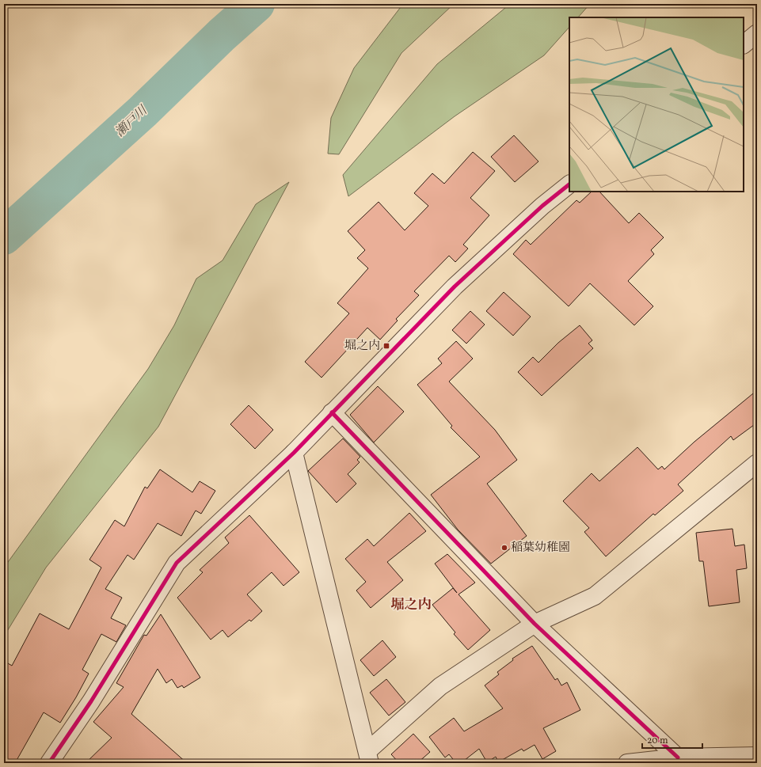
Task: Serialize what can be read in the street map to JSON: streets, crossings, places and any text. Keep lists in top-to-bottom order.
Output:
{
  "districts": ["堀之内"],
  "water": ["瀬戸川"],
  "places": {
    "transit": ["堀之内"],
    "other": ["稲葉幼稚園"]
  },
  "scale_bar": "20 m"
}
